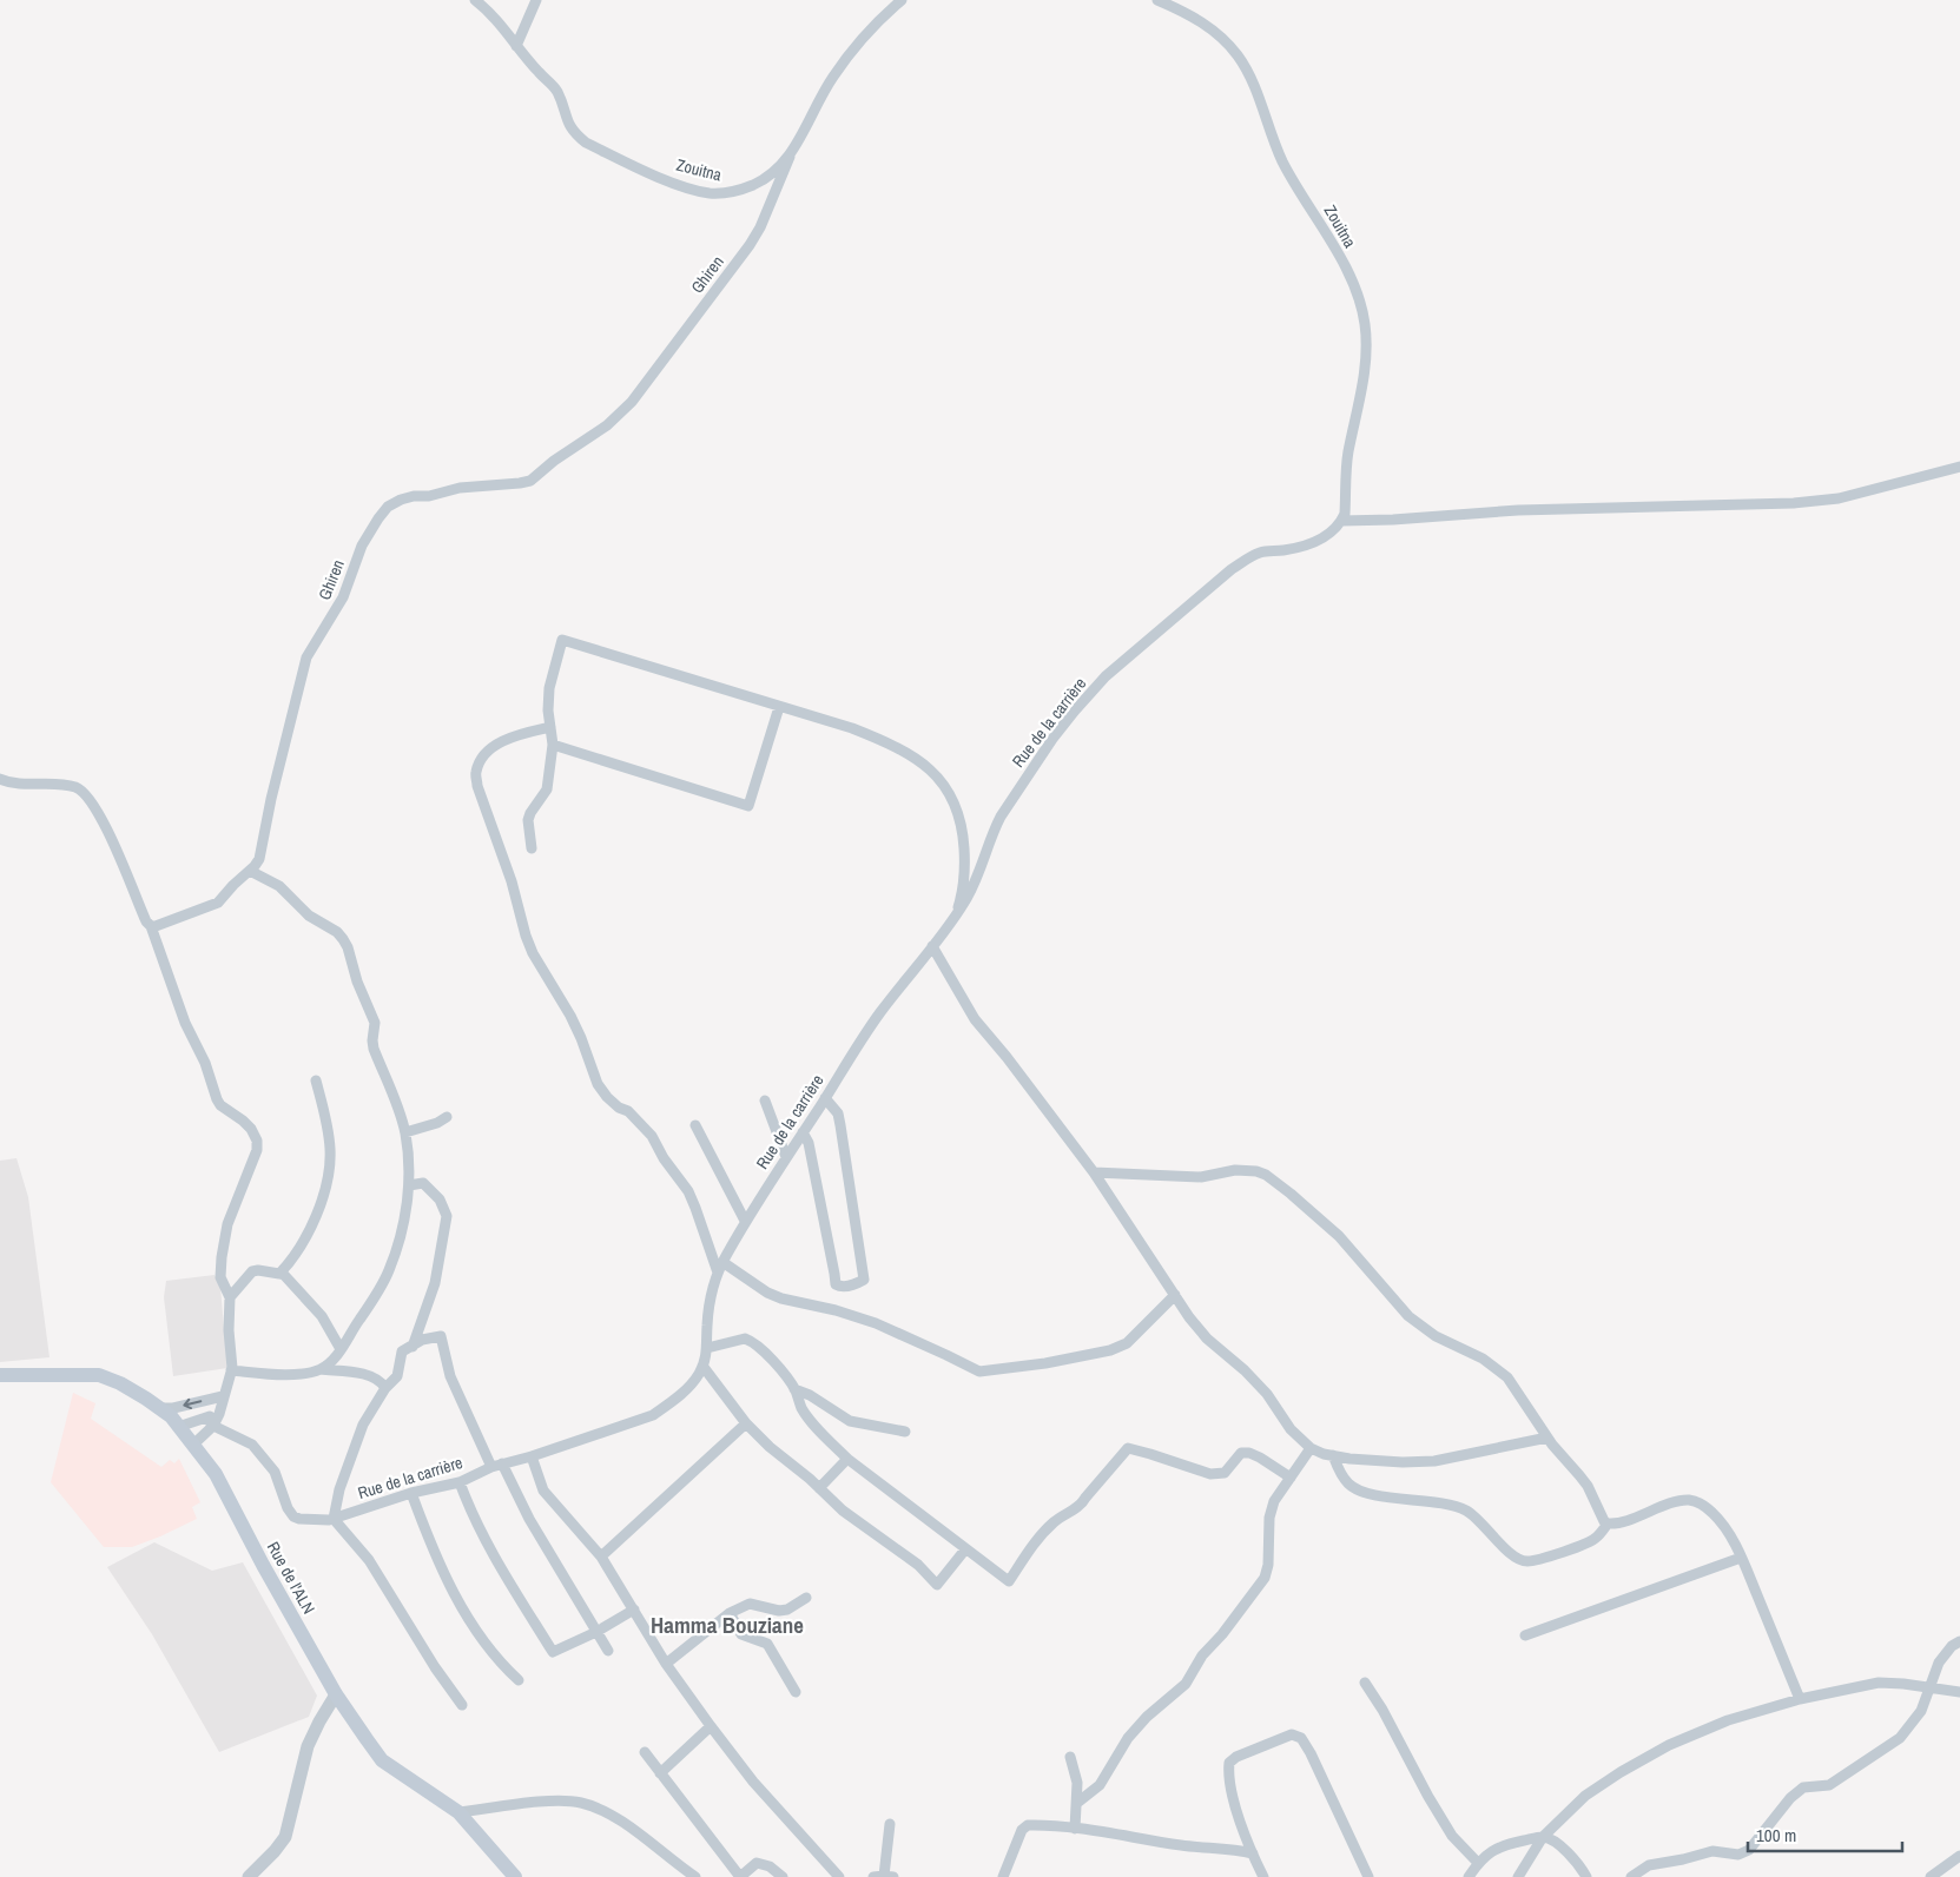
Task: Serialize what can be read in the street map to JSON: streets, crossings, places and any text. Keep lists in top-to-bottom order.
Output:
{
  "streets": {
    "main road": ["Rue de l'ALN"],
    "street": ["Zouitna", "Ghiren", "Rue de la carrière"]
  },
  "crossings": [
    ["Zouitna", "Ghiren"],
    ["Zouitna", "Rue de la carrière"]
  ],
  "districts": ["Hamma Bouziane"],
  "scale_bar": "100 m"
}
